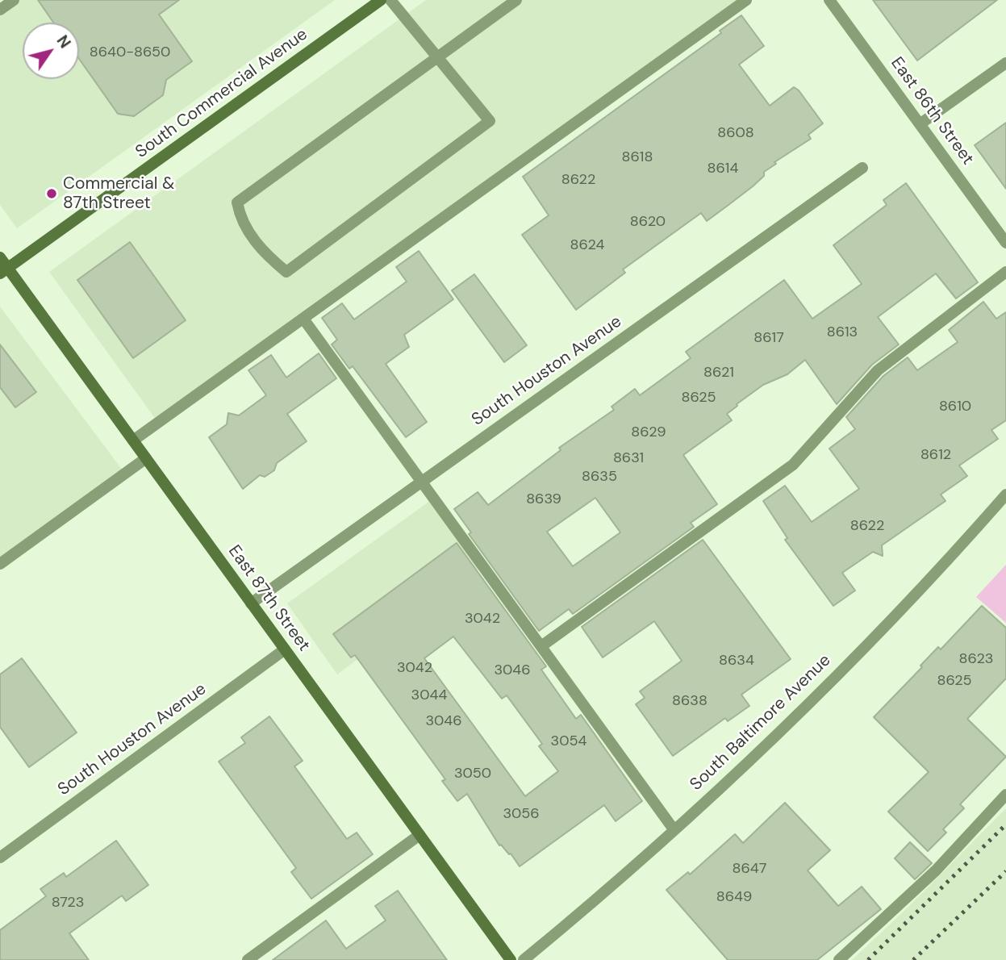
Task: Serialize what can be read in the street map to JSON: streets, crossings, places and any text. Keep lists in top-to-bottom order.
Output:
{
  "streets": {
    "main road": ["South Commercial Avenue", "East 87th Street"],
    "street": ["East 86th Street", "South Houston Avenue", "South Baltimore Avenue"]
  },
  "crossings": [
    ["South Commercial Avenue", "East 87th Street"],
    ["South Houston Avenue", "East 87th Street"]
  ],
  "places": ["Commercial & 87th Street"],
  "house_numbers": [
    "8640-8650",
    "8608",
    "8618",
    "8614",
    "8622",
    "8620",
    "8624",
    "8613",
    "8617",
    "8621",
    "8625",
    "8610",
    "8629",
    "8612",
    "8631",
    "8635",
    "8639",
    "8622",
    "3042",
    "8623",
    "8634",
    "3042",
    "3046",
    "8625",
    "3044",
    "8638",
    "3046",
    "3054",
    "3050",
    "3056",
    "8647",
    "8649",
    "8723"
  ],
  "north": "top right"
}
